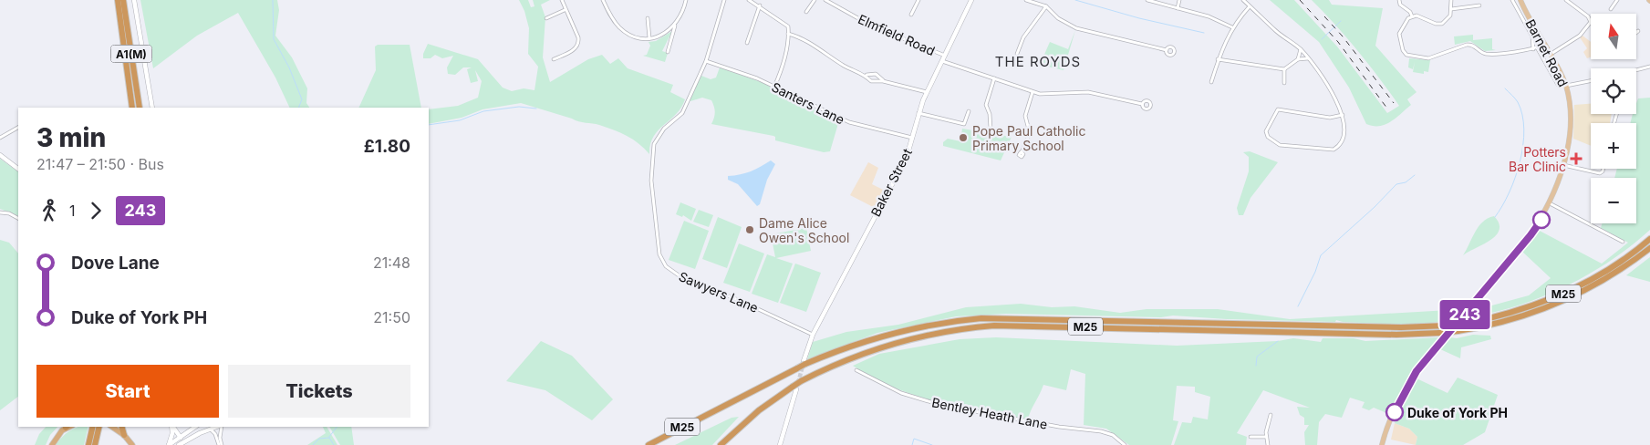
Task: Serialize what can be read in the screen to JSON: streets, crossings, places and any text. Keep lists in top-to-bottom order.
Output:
{
  "streets": {
    "highway": ["A1(M)", "M25"],
    "main road": ["Barnet Road"],
    "street": [
      "Elmfield Road",
      "Santers Lane",
      "Baker Street",
      "Sawyers Lane",
      "Bentley Heath Lane"
    ]
  },
  "crossings": [
    ["Elmfield Road", "Baker Street"],
    ["Barnet Road", "M25"],
    ["Santers Lane", "Baker Street"],
    ["Santers Lane", "Sawyers Lane"],
    ["Baker Street", "Sawyers Lane"],
    ["Baker Street", "M25"]
  ],
  "districts": ["THE ROYDS"],
  "places": {
    "other": ["Pope Paul Catholic Primary School", "Dame Alice Owen's School", "Duke of York PH"],
    "health": ["Potters Bar Clinic"]
  },
  "lines": ["bus line 243"],
  "north": "top",
  "page": {
    "on_map": "243",
    "map_buttons": ["+", "−"],
    "heading": ["3 min", "21:47 – 21:50 · Bus", "£1.80"],
    "legs": ["1", "243"],
    "list": [
      {
        "name": "Dove Lane",
        "value": "21:48"
      },
      {
        "name": "Duke of York PH",
        "value": "21:50"
      }
    ],
    "buttons": ["Start", "Tickets"]
  }
}
